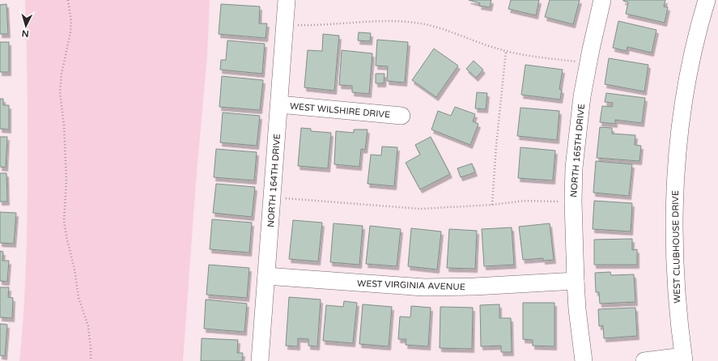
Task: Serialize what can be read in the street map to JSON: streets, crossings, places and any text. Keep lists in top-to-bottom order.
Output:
{
  "streets": {
    "street": [
      "WEST WILSHIRE DRIVE",
      "NORTH 165TH DRIVE",
      "NORTH 164TH DRIVE",
      "WEST CLUBHOUSE DRIVE",
      "WEST VIRGINIA AVENUE"
    ]
  },
  "crossings": [
    ["WEST WILSHIRE DRIVE", "NORTH 164TH DRIVE"],
    ["NORTH 165TH DRIVE", "WEST VIRGINIA AVENUE"],
    ["NORTH 164TH DRIVE", "WEST VIRGINIA AVENUE"]
  ],
  "north": "bottom"
}
